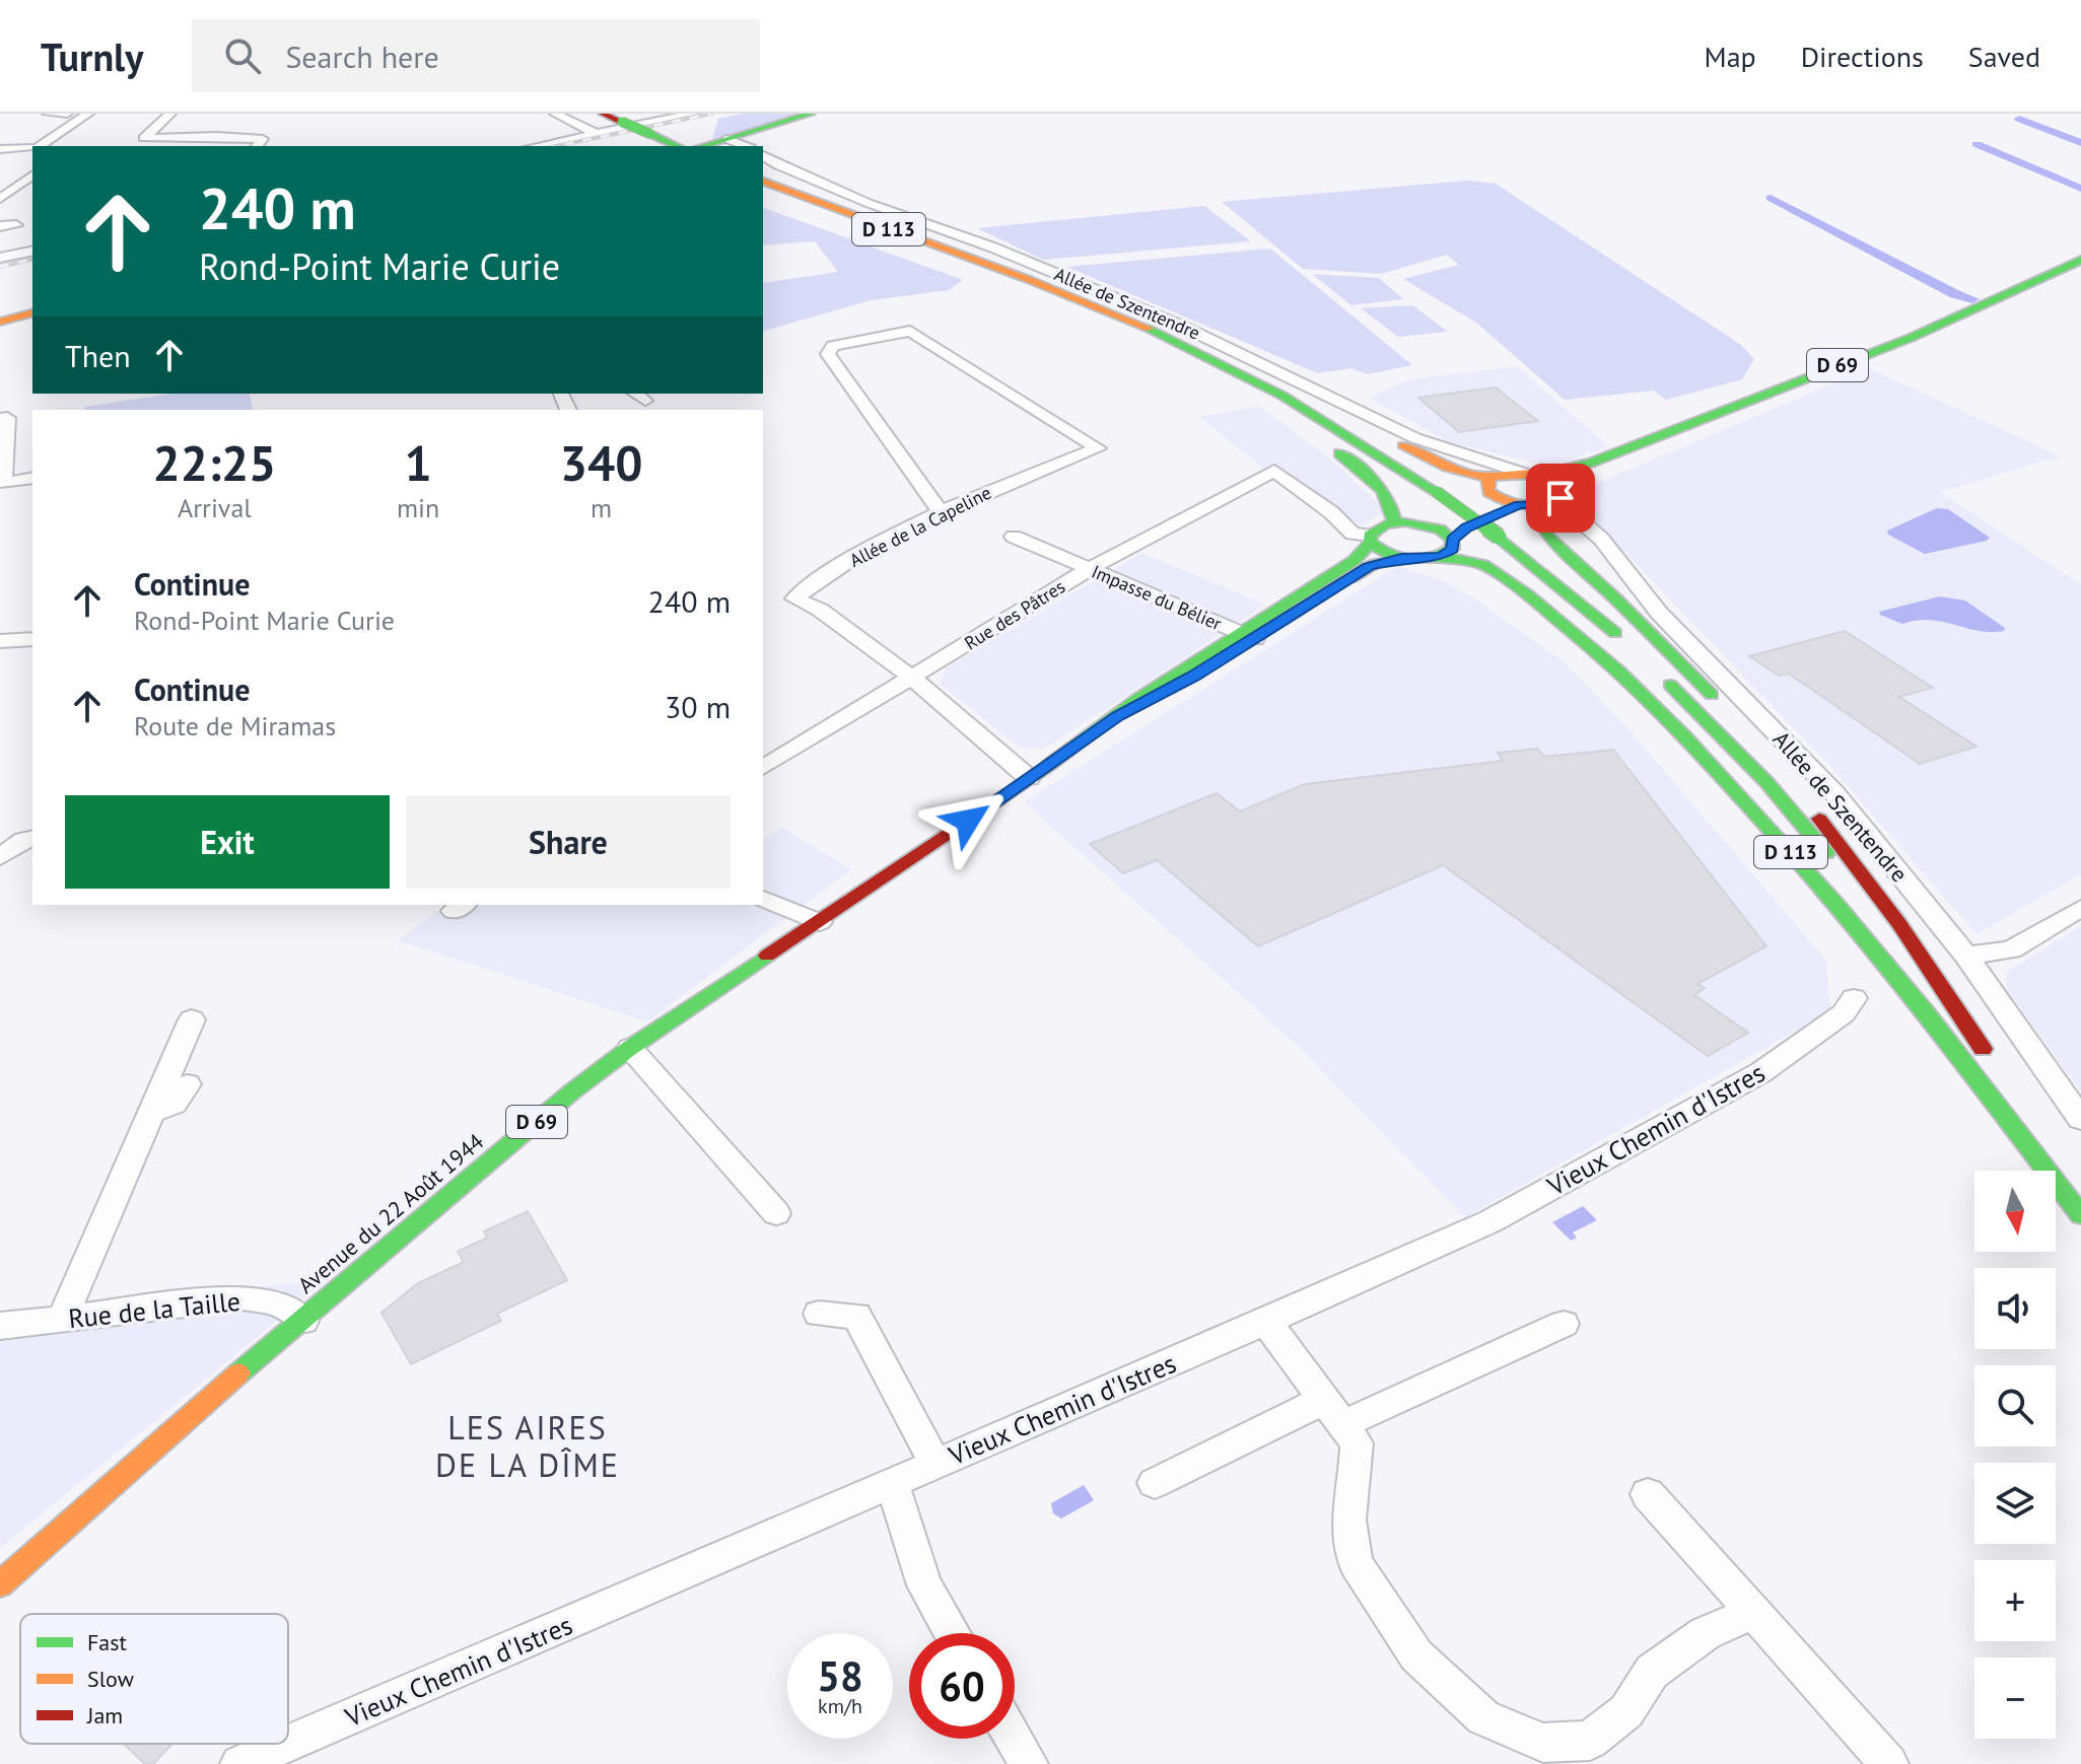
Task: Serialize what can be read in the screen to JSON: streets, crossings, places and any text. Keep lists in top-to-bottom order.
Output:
{
  "streets": {
    "main road": ["D 113", "D 69", "Avenue du 22 Août 1944"],
    "street": [
      "Allée de Szentendre",
      "Allée de la Capeline",
      "Impasse du Bélier",
      "Rue des Pâtres",
      "Vieux Chemin d'Istres",
      "Rue de la Taille"
    ]
  },
  "crossings": [
    ["D 113", "Avenue du 22 Août 1944"],
    ["Allée de Szentendre", "D 69"],
    ["Allée de la Capeline", "Rue des Pâtres"],
    ["Impasse du Bélier", "Rue des Pâtres"],
    ["Impasse du Bélier", "Avenue du 22 Août 1944"],
    ["Rue des Pâtres", "Avenue du 22 Août 1944"],
    ["Avenue du 22 Août 1944", "Rue de la Taille"]
  ],
  "districts": ["LES AIRES DE LA DÎME"],
  "legend": ["Fast", "Slow", "Jam"],
  "north": "bottom",
  "page": {
    "header": "Turnly",
    "search": "Search here",
    "nav": ["Map", "Directions", "Saved"],
    "turn": ["240 m", "Rond-Point Marie Curie"],
    "then": "Then",
    "eta": [
      "22:25",
      "Arrival",
      "1",
      "min",
      "340",
      "m"
    ],
    "list": [
      {
        "name": "Continue",
        "note": "Rond-Point Marie Curie",
        "value": "240 m"
      },
      {
        "name": "Continue",
        "note": "Route de Miramas",
        "value": "30 m"
      }
    ],
    "buttons": ["Exit", "Share"],
    "map_buttons": ["+", "−"],
    "speed": "58 km/h",
    "limit": "60"
  }
}
